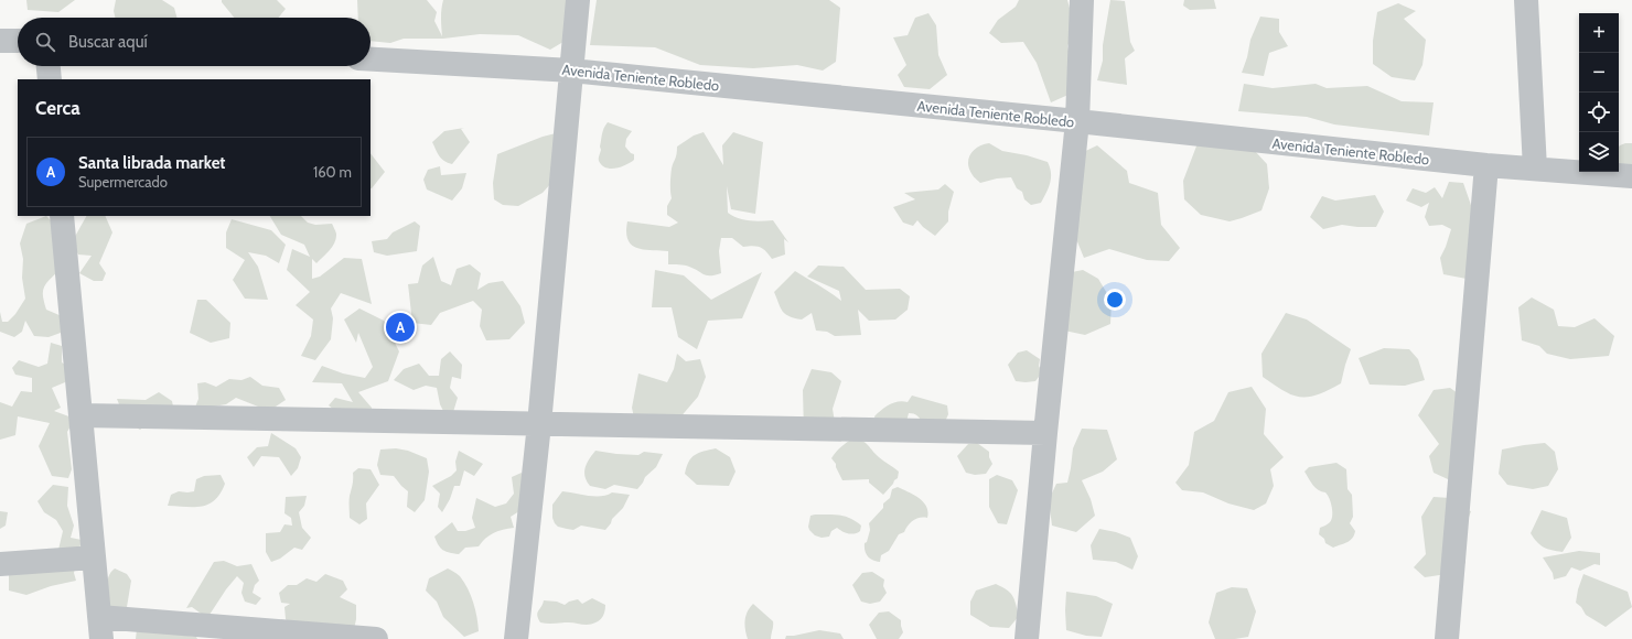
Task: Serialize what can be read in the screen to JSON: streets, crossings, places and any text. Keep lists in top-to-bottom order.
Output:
{
  "streets": {
    "street": ["Avenida Teniente Robledo"]
  },
  "page": {
    "map_buttons": ["+", "−"],
    "search": "Buscar aquí",
    "heading": "Cerca",
    "list": [
      {
        "mark": "A",
        "name": "Santa librada market",
        "note": "Supermercado",
        "value": "160 m"
      }
    ],
    "pins": "A"
  }
}
